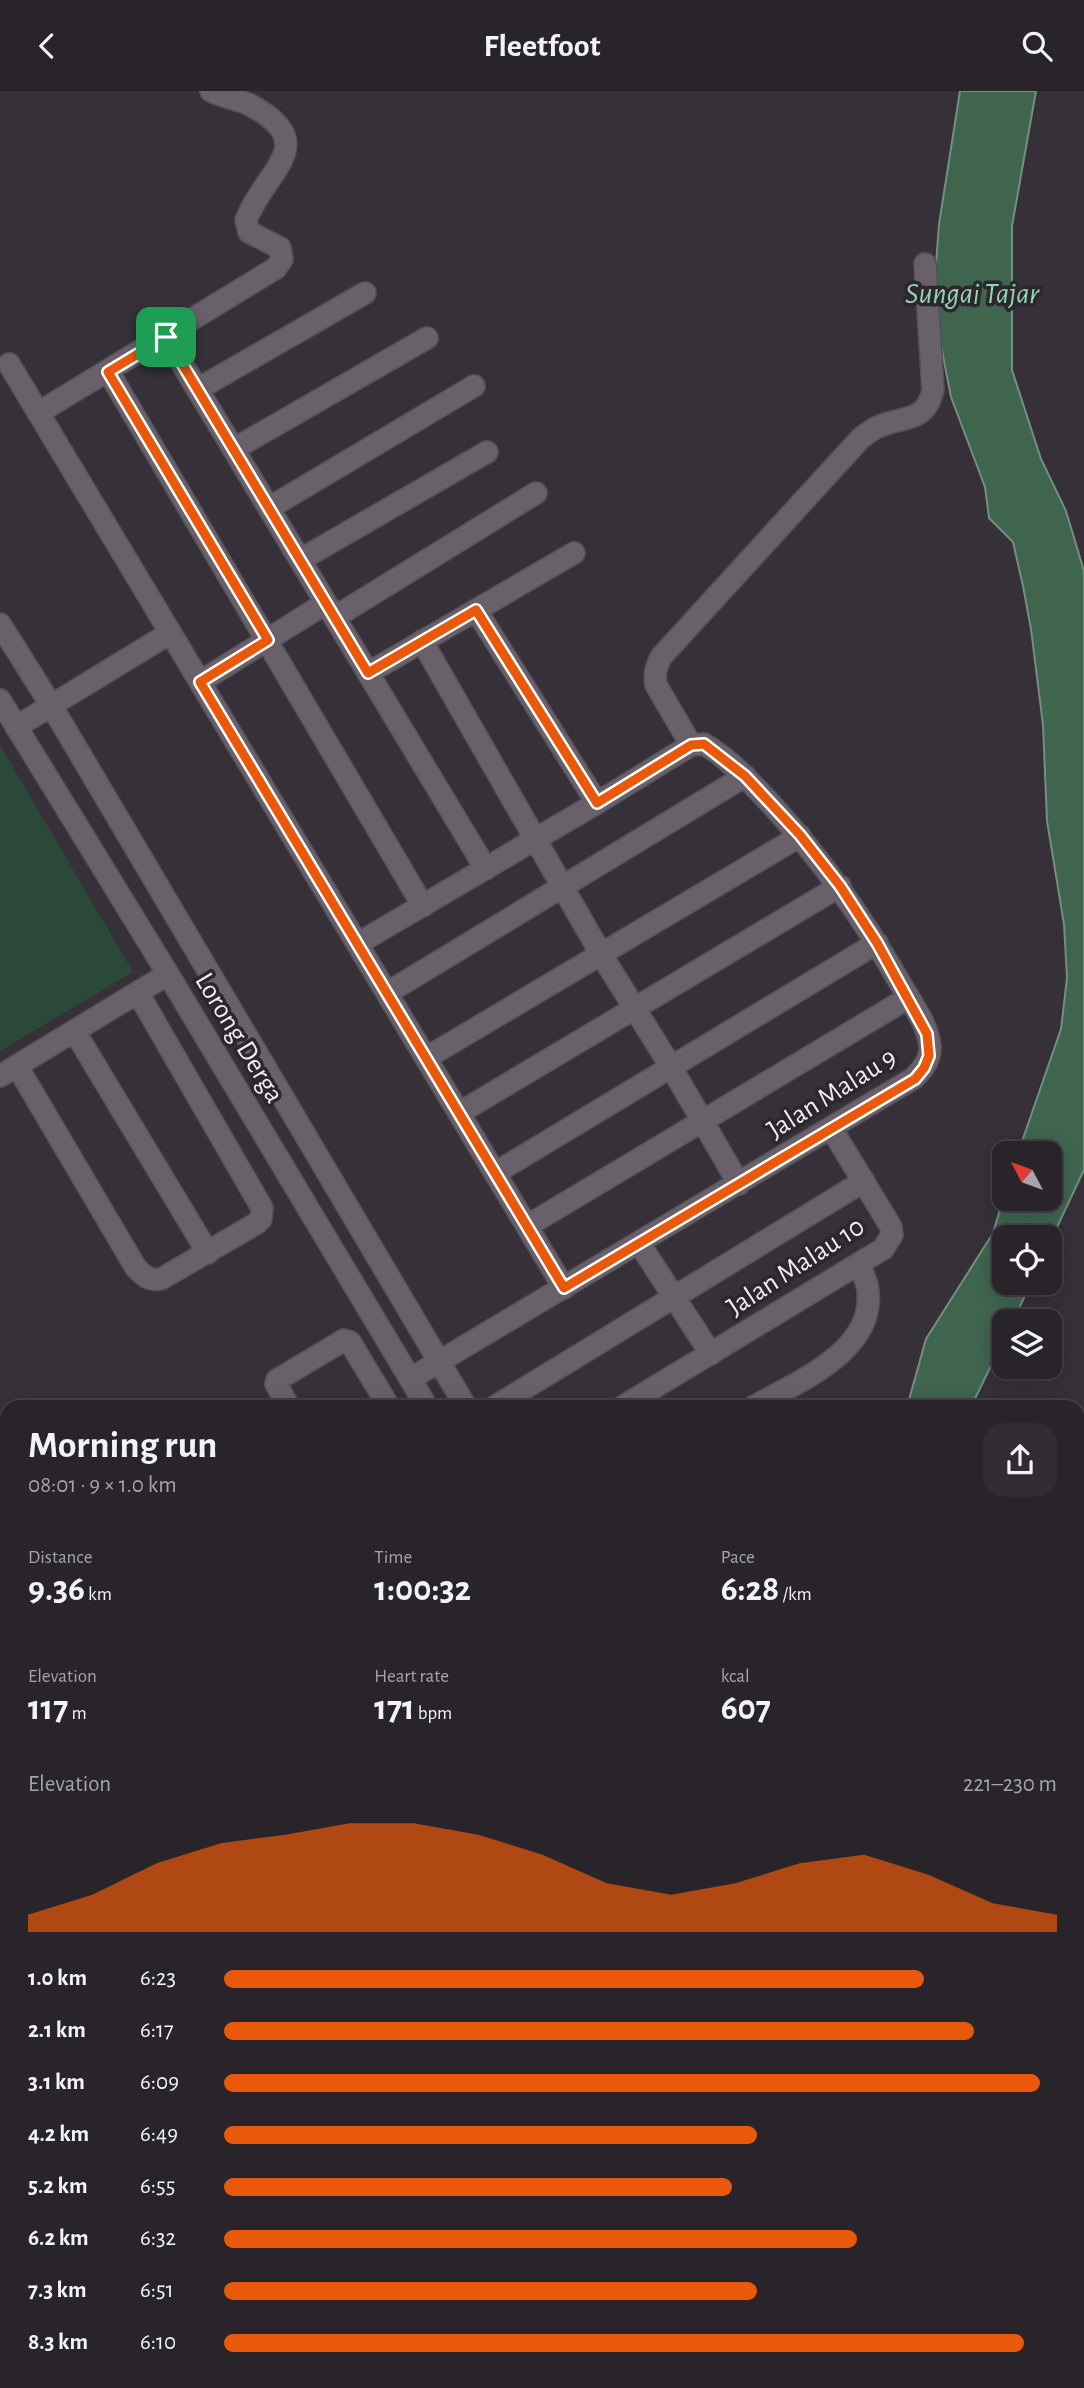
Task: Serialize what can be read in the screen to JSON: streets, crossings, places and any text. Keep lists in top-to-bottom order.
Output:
{
  "streets": {
    "street": ["Lorong Derga", "Jalan Malau 9", "Jalan Malau 10"]
  },
  "crossings": [
    ["Lorong Derga", "Jalan Malau 9"],
    ["Jalan Malau 9", "Jalan Malau 10"]
  ],
  "water": ["Sungai Tajar"],
  "north": "top left",
  "page": {
    "header": "Fleetfoot",
    "heading": ["Morning run", "08:01 · 9 × 1.0 km"],
    "stats": [
      ["Distance", "9.36 km"],
      ["Time", "1:00:32"],
      ["Pace", "6:28 /km"],
      ["Elevation", "117 m"],
      ["Heart rate", "171 bpm"],
      ["kcal", "607"]
    ],
    "chart": ["Elevation", "221–230 m"],
    "list": [
      {
        "name": "1.0 km",
        "note": "6:23"
      },
      {
        "name": "2.1 km",
        "note": "6:17"
      },
      {
        "name": "3.1 km",
        "note": "6:09"
      },
      {
        "name": "4.2 km",
        "note": "6:49"
      },
      {
        "name": "5.2 km",
        "note": "6:55"
      },
      {
        "name": "6.2 km",
        "note": "6:32"
      },
      {
        "name": "7.3 km",
        "note": "6:51"
      },
      {
        "name": "8.3 km",
        "note": "6:10"
      }
    ]
  }
}
